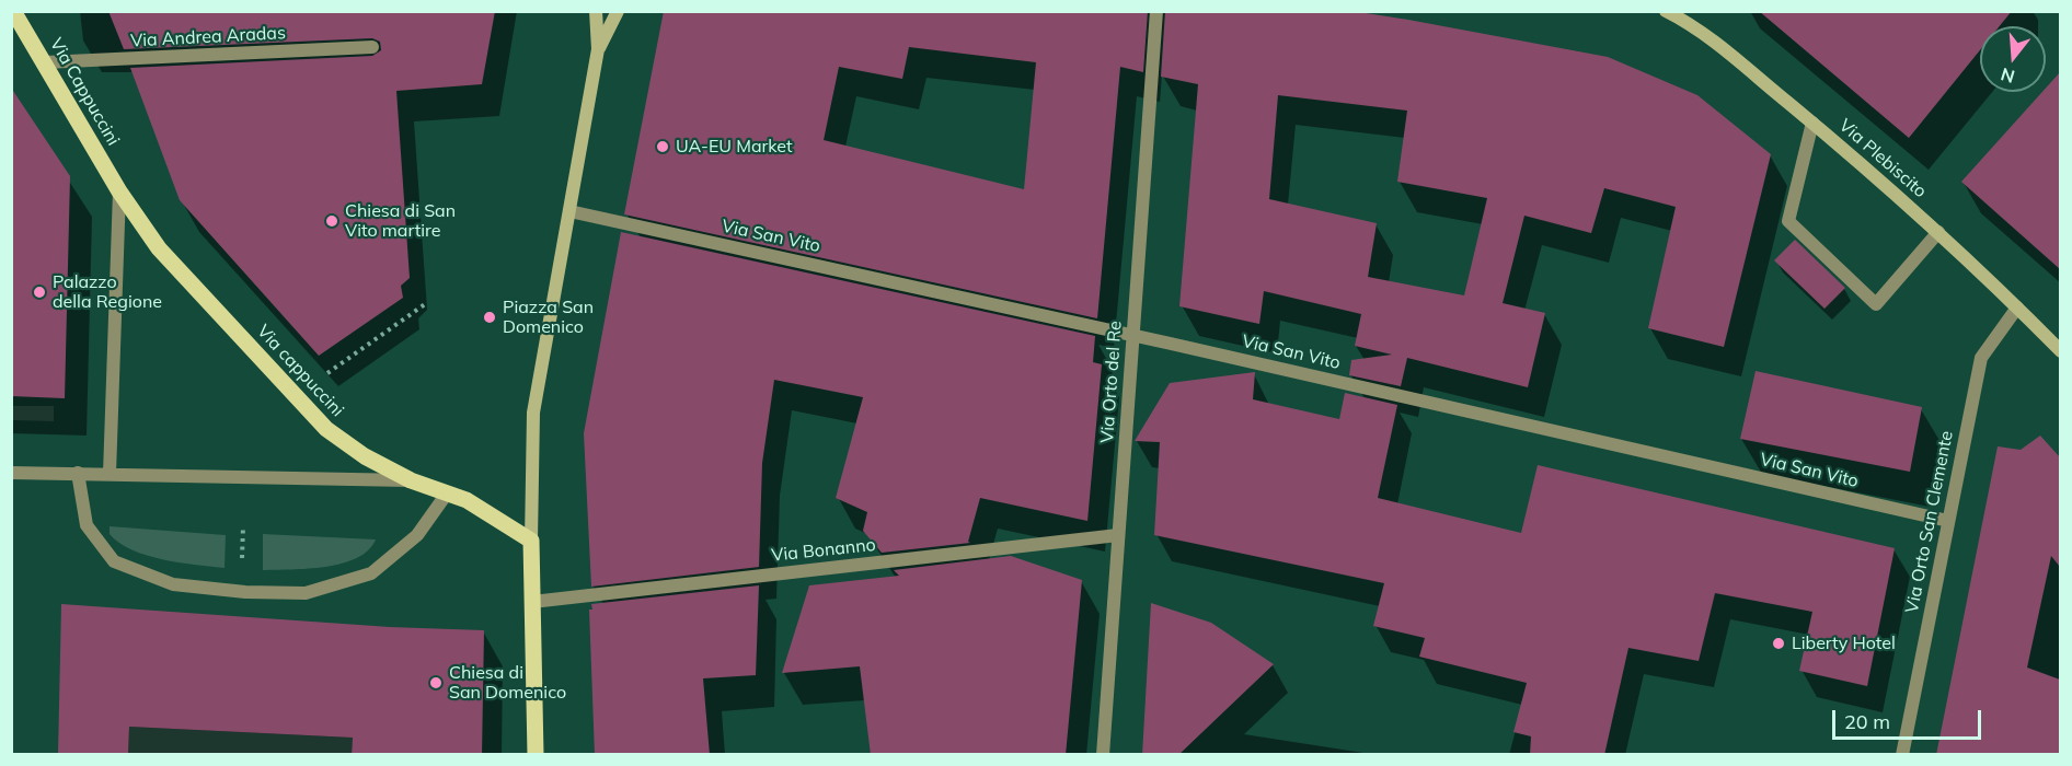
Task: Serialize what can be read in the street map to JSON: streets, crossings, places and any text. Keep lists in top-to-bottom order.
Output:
{
  "streets": {
    "main road": ["Via Cappuccini", "Via Plebiscito", "Via cappuccini"],
    "street": [
      "Via Andrea Aradas",
      "Via San Vito",
      "Via Orto del Re",
      "Via Orto San Clemente",
      "Via Bonanno"
    ]
  },
  "crossings": [
    ["Via Andrea Aradas", "Via Cappuccini"],
    ["Via Cappuccini", "Via cappuccini"],
    ["Via Plebiscito", "Via Orto San Clemente"],
    ["Via San Vito", "Via Orto del Re"],
    ["Via San Vito", "Via Orto San Clemente"],
    ["Via Orto del Re", "Via Bonanno"]
  ],
  "places": [
    "UA-EU Market",
    "Chiesa di San Vito martire",
    "Palazzo della Regione",
    "Piazza San Domenico",
    "Liberty Hotel",
    "Chiesa di San Domenico"
  ],
  "scale_bar": "20 m",
  "north": "bottom"
}
